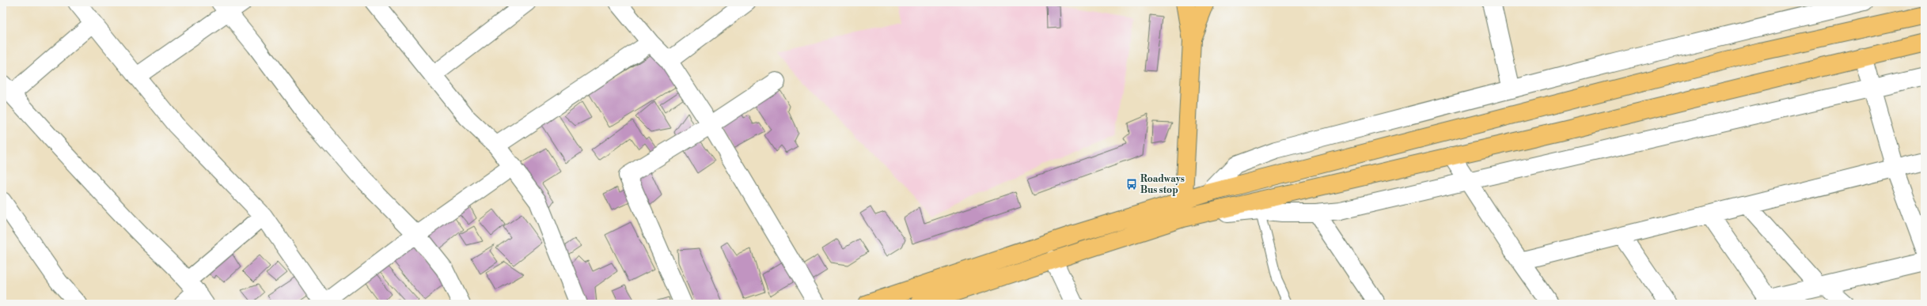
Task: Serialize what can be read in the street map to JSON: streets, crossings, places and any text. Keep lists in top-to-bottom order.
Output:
{
  "places": {
    "bus stop": ["Roadways Bus stop"]
  }
}
